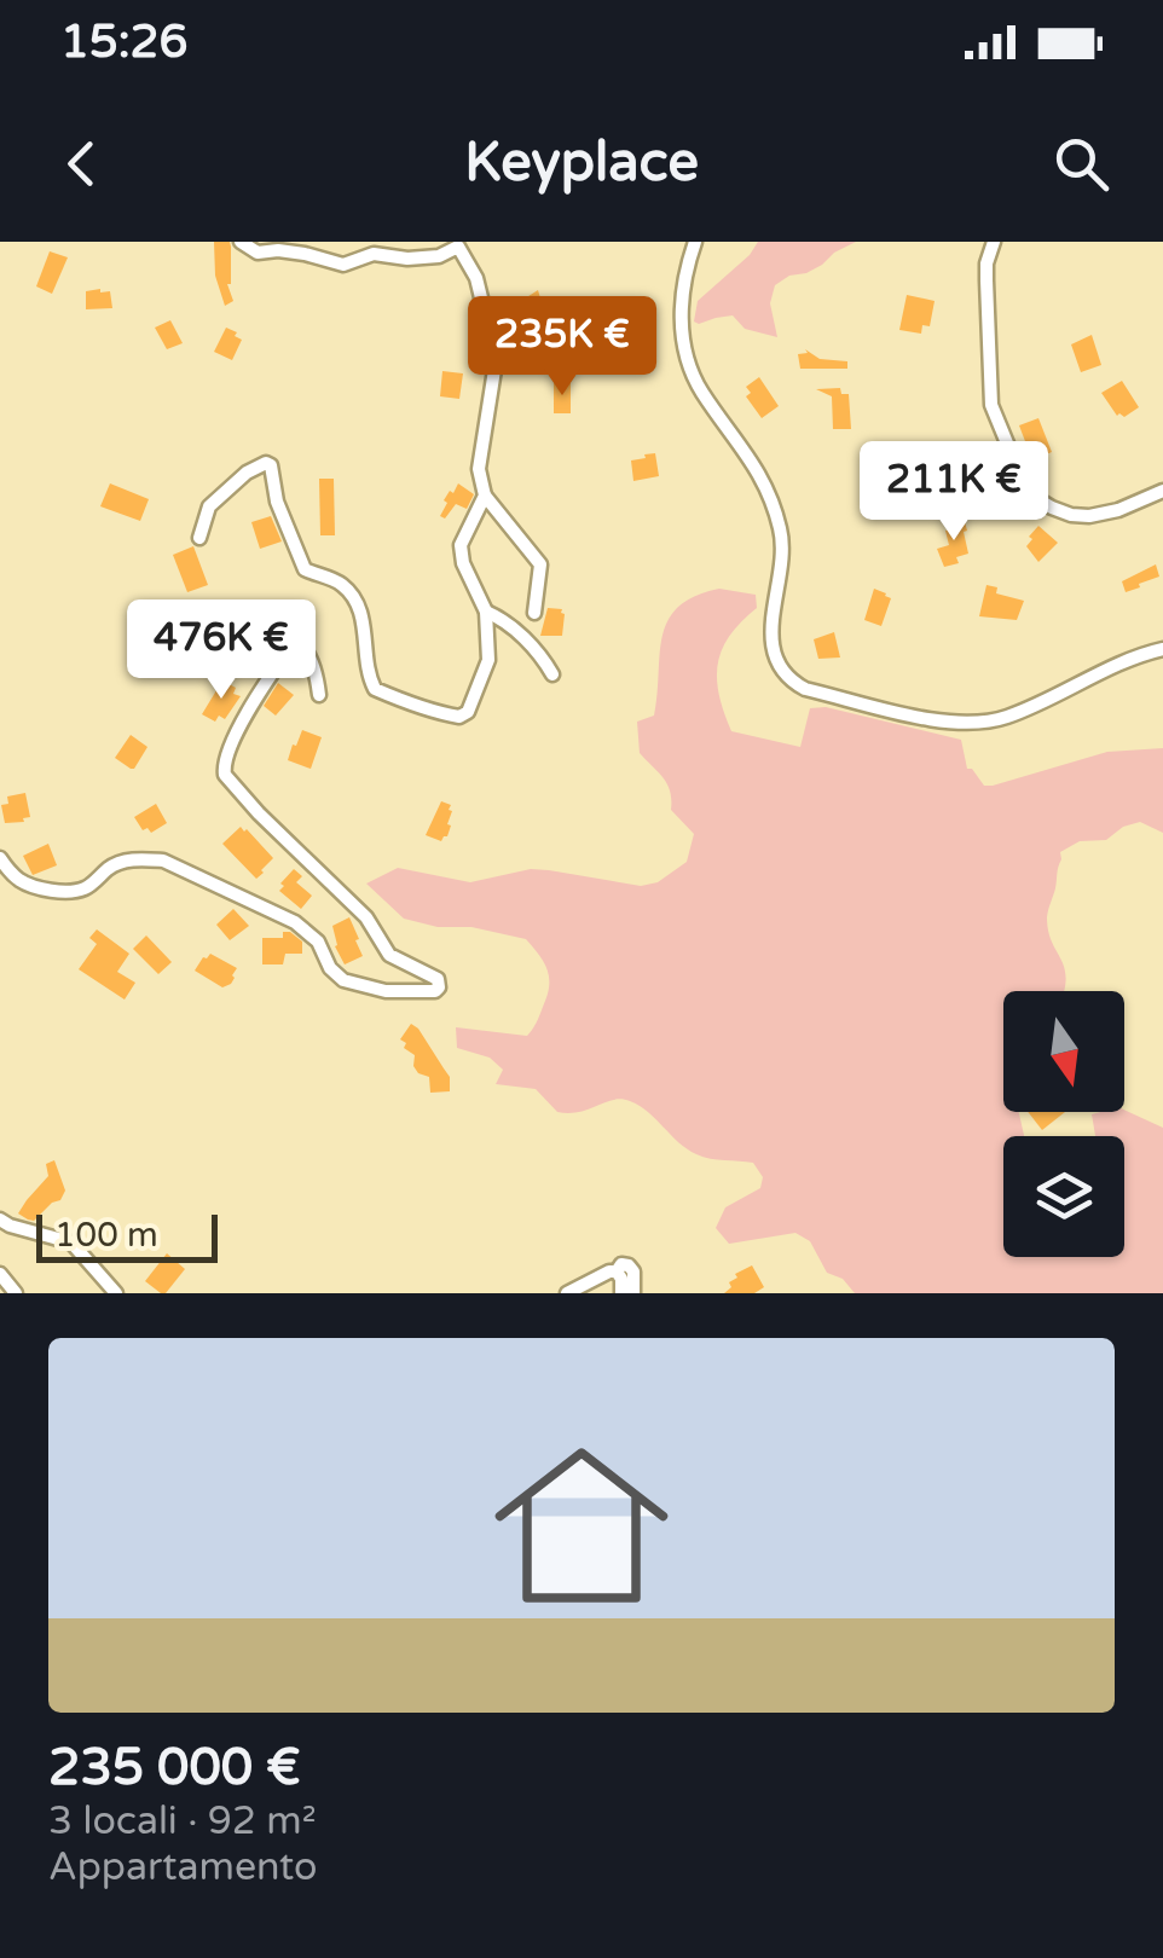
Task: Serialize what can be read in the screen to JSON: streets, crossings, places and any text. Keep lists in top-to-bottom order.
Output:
{
  "scale_bar": "100 m",
  "north": "bottom",
  "page": {
    "status": "15:26",
    "header": "Keyplace",
    "price": ["235K €", "211K €", "476K €"],
    "scale": "100 m",
    "list": [
      {
        "name": "235 000 €",
        "note": "3 locali · 92 m² · Appartamento"
      }
    ]
  }
}
